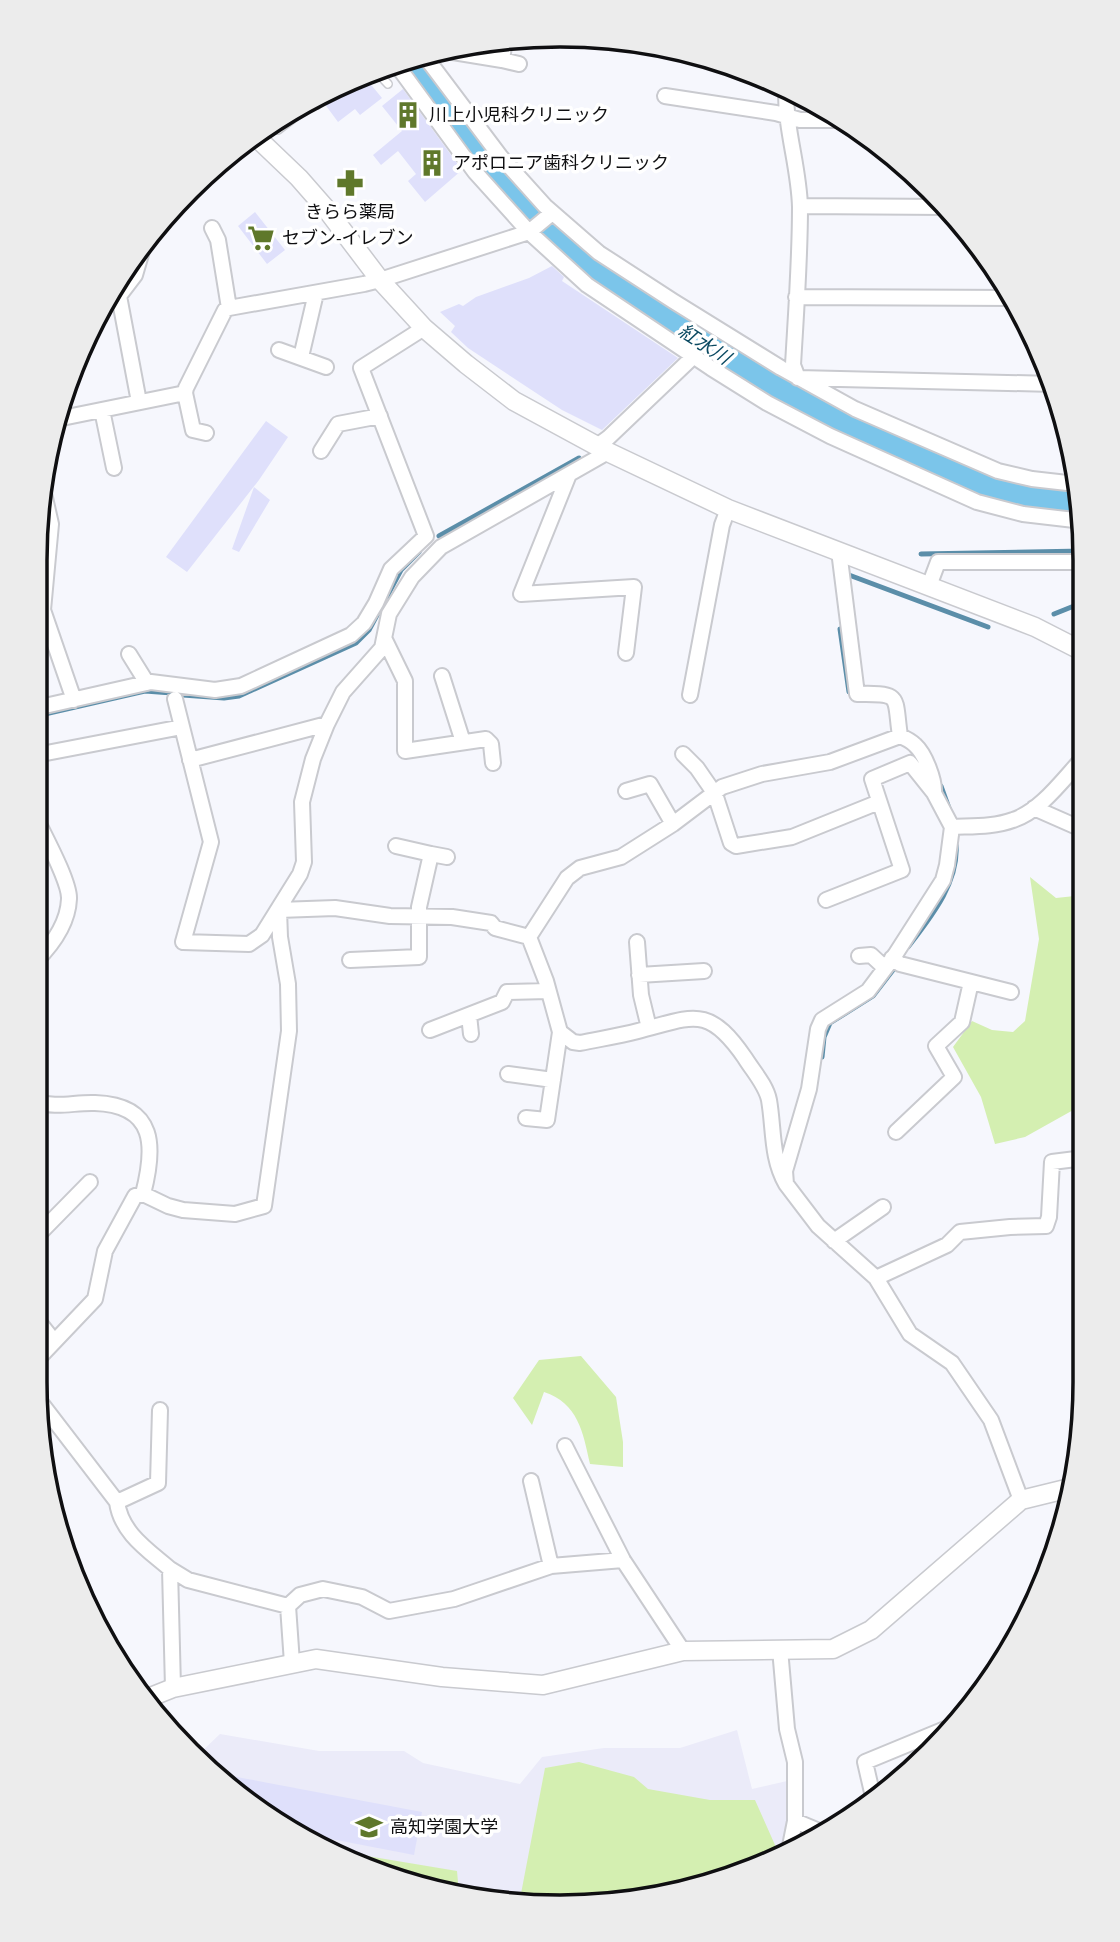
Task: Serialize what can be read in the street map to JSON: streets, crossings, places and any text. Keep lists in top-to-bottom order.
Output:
{
  "water": ["紅水川"],
  "places": {
    "building": ["川上小児科クリニック", "アポロニア歯科クリニック"],
    "pharmacy": ["きらら薬局"],
    "supermarket": ["セブン-イレブン"],
    "school or university": ["高知学園大学"]
  }
}
